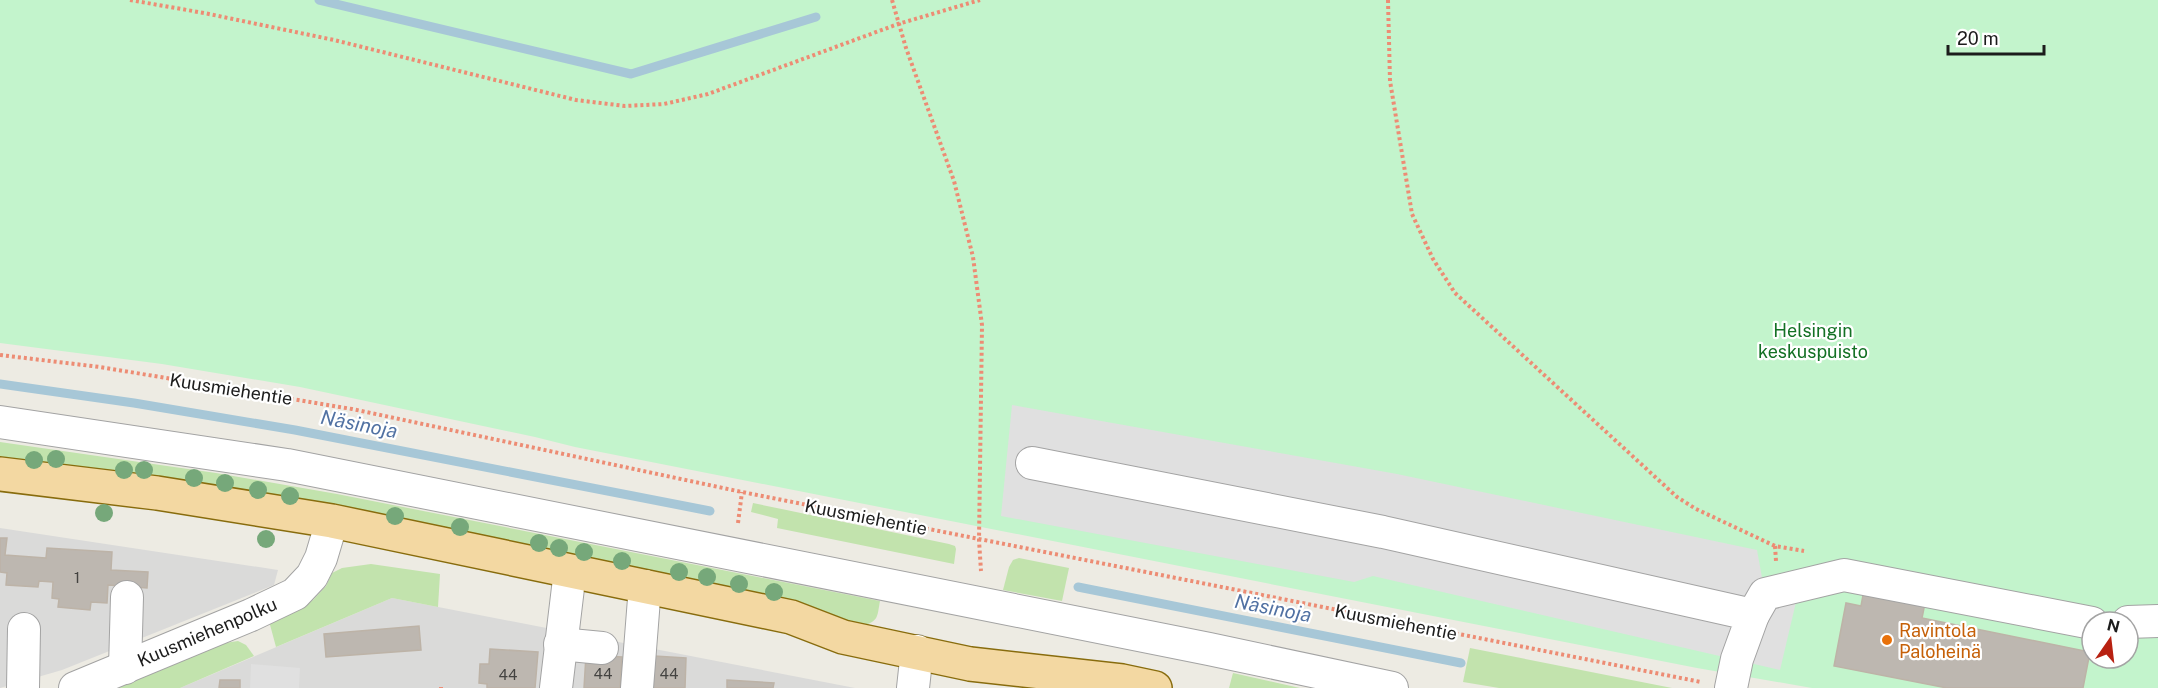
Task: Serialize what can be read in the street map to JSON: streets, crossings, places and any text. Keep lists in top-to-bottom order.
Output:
{
  "streets": {
    "street": ["Kuusmiehenpolku"],
    "path": ["Kuusmiehentie"]
  },
  "water": ["Näsinoja"],
  "parks": ["Helsingin keskuspuisto"],
  "places": ["Ravintola Paloheinä"],
  "house_numbers": [
    "1",
    "44",
    "44",
    "44"
  ],
  "scale_bar": "20 m",
  "north": "top"
}
